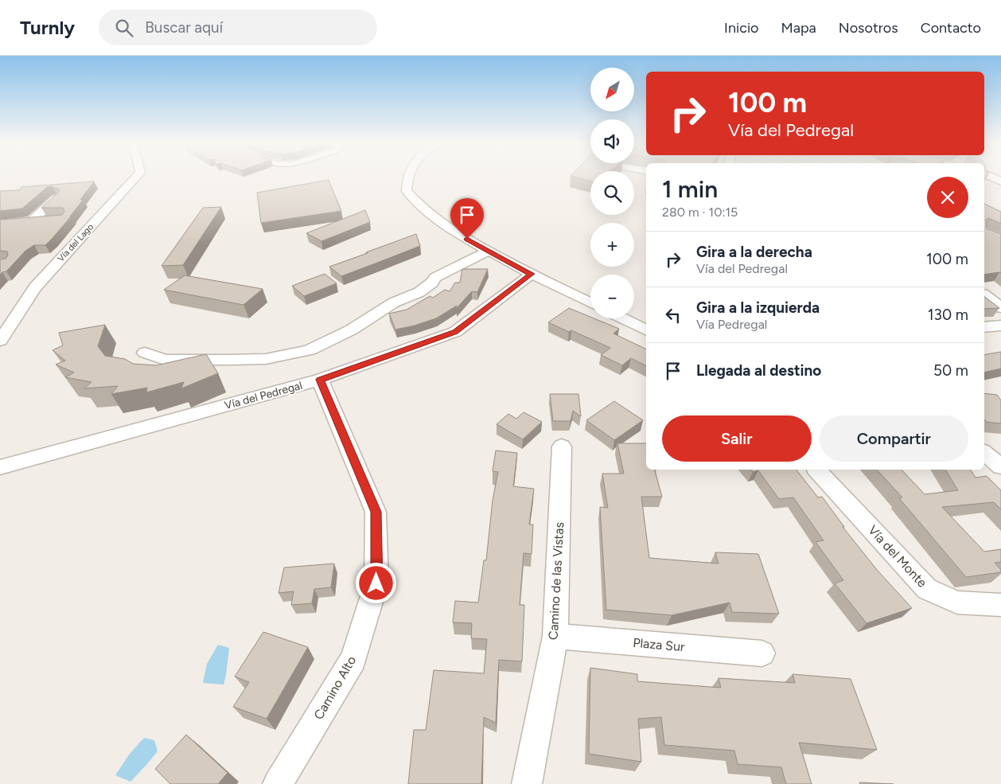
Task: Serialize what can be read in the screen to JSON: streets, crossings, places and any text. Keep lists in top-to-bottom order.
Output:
{
  "streets": {
    "street": [
      "Vía del Lago",
      "Vía del Pedregal",
      "Vía del Monte",
      "Camino de las Vistas",
      "Plaza Sur",
      "Camino Alto"
    ]
  },
  "crossings": [
    ["Vía del Pedregal", "Camino Alto"],
    ["Camino de las Vistas", "Plaza Sur"]
  ],
  "north": "bottom left",
  "page": {
    "header": "Turnly",
    "search": "Buscar aquí",
    "nav": [
      "Inicio",
      "Mapa",
      "Nosotros",
      "Contacto"
    ],
    "map_buttons": ["+", "−"],
    "turn": ["100 m", "Vía del Pedregal"],
    "heading": ["1 min", "280 m · 10:15"],
    "list": [
      {
        "name": "Gira a la derecha",
        "note": "Vía del Pedregal",
        "value": "100 m"
      },
      {
        "name": "Gira a la izquierda",
        "note": "Vía Pedregal",
        "value": "130 m"
      },
      {
        "name": "Llegada al destino",
        "value": "50 m"
      }
    ],
    "buttons": ["Salir", "Compartir"]
  }
}
